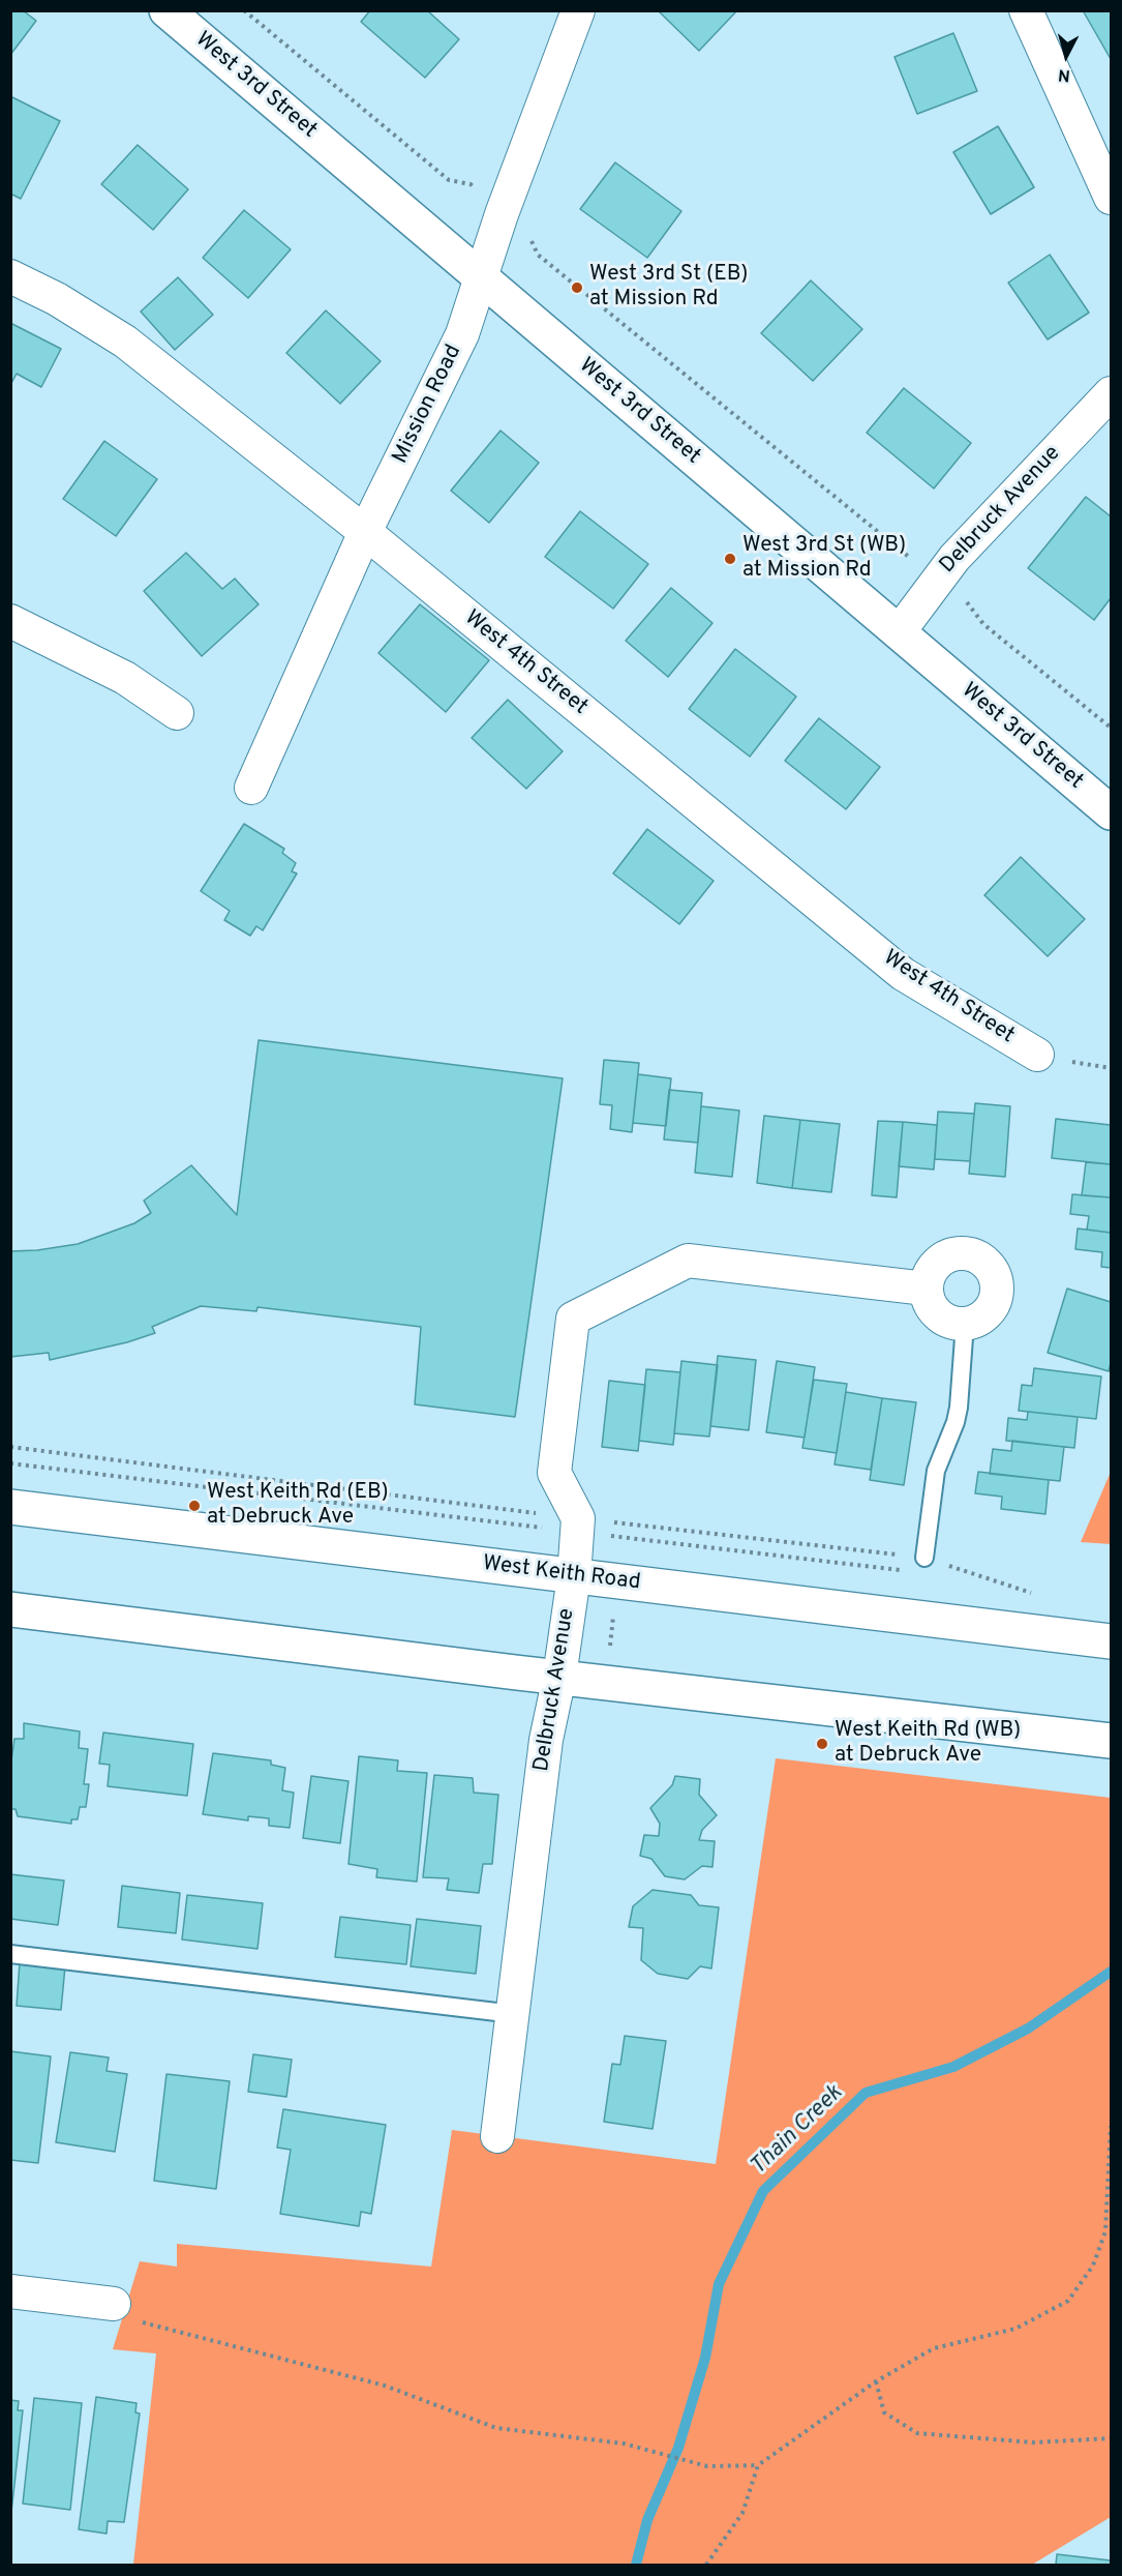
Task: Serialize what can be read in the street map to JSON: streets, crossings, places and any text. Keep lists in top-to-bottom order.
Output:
{
  "streets": {
    "main road": ["West 3rd Street", "West Keith Road"],
    "street": ["Mission Road", "Delbruck Avenue", "West 4th Street"]
  },
  "crossings": [
    ["West 3rd Street", "Mission Road"],
    ["West 3rd Street", "Delbruck Avenue"],
    ["Mission Road", "West 4th Street"],
    ["Delbruck Avenue", "West Keith Road"]
  ],
  "water": ["Thain Creek"],
  "places": [
    "West 3rd St (EB) at Mission Rd",
    "West 3rd St (WB) at Mission Rd",
    "West Keith Rd (EB) at Debruck Ave",
    "West Keith Rd (WB) at Debruck Ave"
  ],
  "north": "bottom"
}
